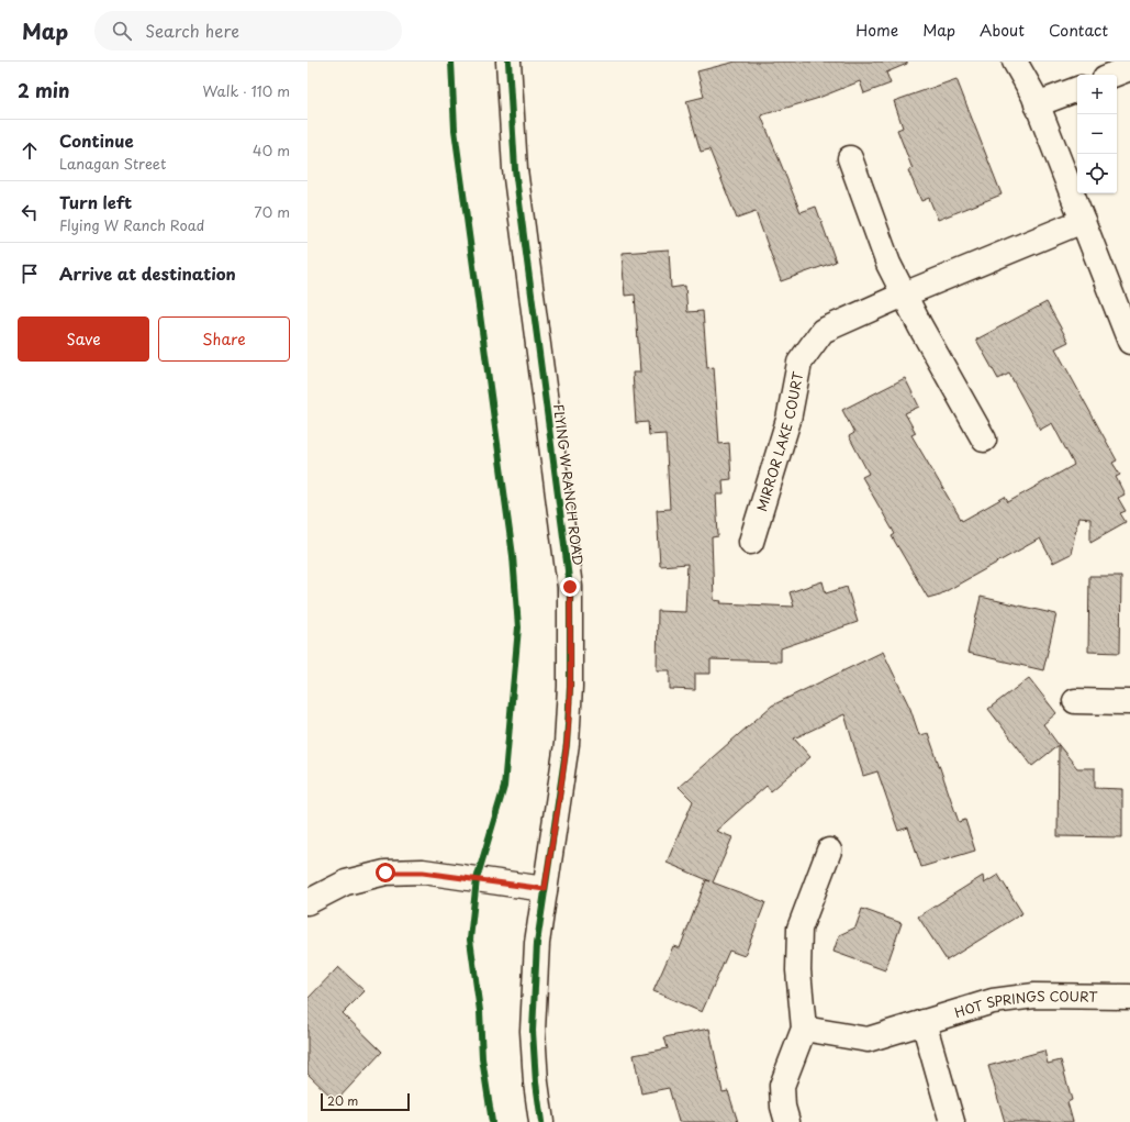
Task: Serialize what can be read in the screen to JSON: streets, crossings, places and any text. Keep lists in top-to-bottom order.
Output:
{
  "streets": {
    "street": ["MIRROR LAKE COURT", "FLYING W RANCH ROAD", "HOT SPRINGS COURT"]
  },
  "scale_bar": "20 m",
  "page": {
    "header": "Map",
    "search": "Search here",
    "nav": [
      "Home",
      "Map",
      "About",
      "Contact"
    ],
    "heading": ["2 min", "Walk · 110 m"],
    "map_buttons": ["+", "−"],
    "list": [
      ["Continue", "Lanagan Street", "40 m"],
      ["Turn left", "Flying W Ranch Road", "70 m"],
      "Arrive at destination"
    ],
    "buttons": ["Save", "Share"],
    "scale": "20 m"
  }
}
